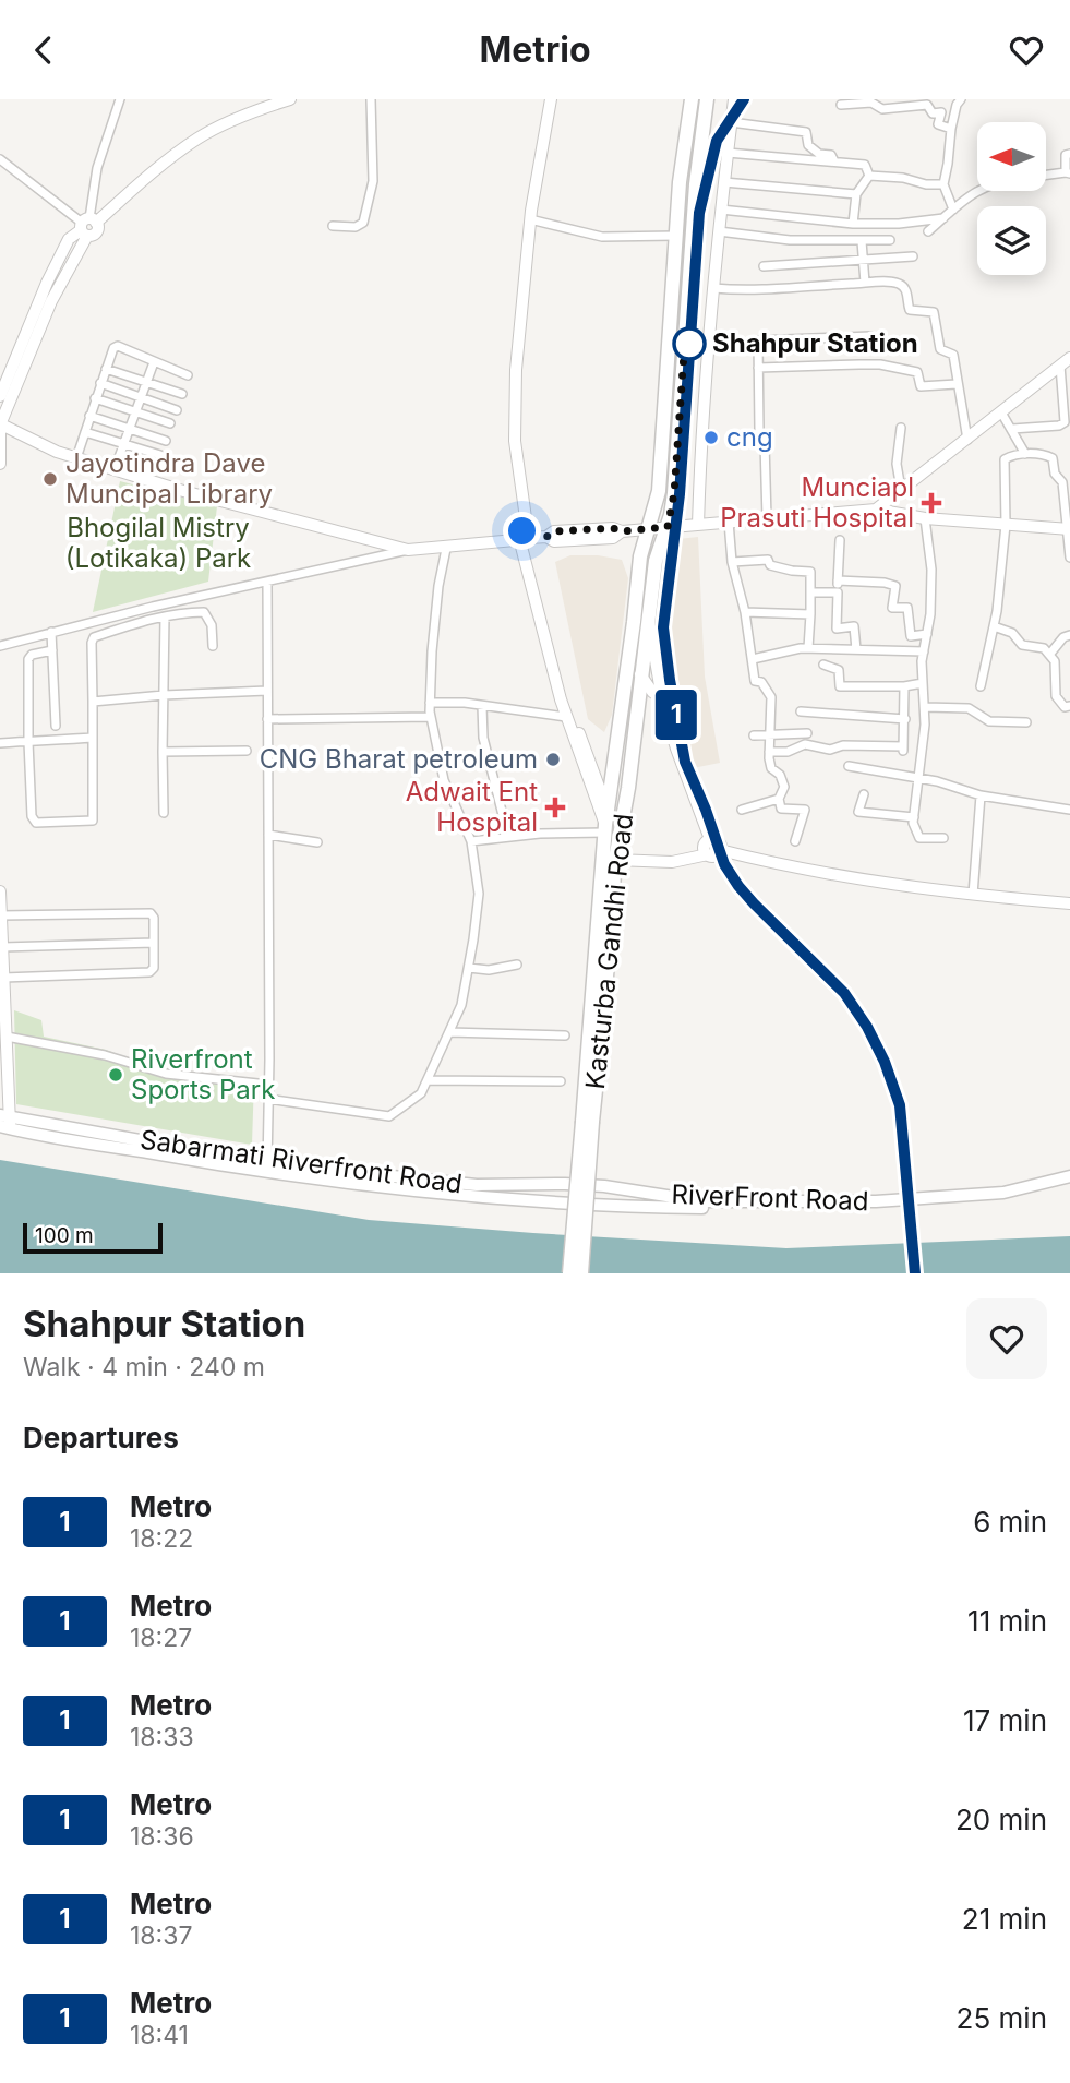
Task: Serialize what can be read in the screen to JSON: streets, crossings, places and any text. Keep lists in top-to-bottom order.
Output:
{
  "streets": {
    "main road": ["Kasturba Gandhi Road", "Sabarmati Riverfront Road", "RiverFront Road"]
  },
  "crossings": [
    ["Sabarmati Riverfront Road", "RiverFront Road"]
  ],
  "parks": ["Bhogilal Mistry (Lotikaka) Park"],
  "places": {
    "other": [
      "Shahpur Station",
      "cng",
      "Jayotindra Dave Muncipal Library",
      "CNG Bharat petroleum",
      "Riverfront Sports Park"
    ],
    "health": ["Munciapl Prasuti Hospital", "Adwait Ent Hospital"]
  },
  "lines": ["metro line 1"],
  "scale_bar": "100 m",
  "north": "left",
  "page": {
    "header": "Metrio",
    "on_map": "1",
    "scale": "100 m",
    "heading": [
      ["Shahpur Station", "Walk · 4 min · 240 m"],
      "Departures"
    ],
    "list": [
      {
        "mark": "1",
        "name": "Metro",
        "note": "18:22",
        "value": "6 min"
      },
      {
        "mark": "1",
        "name": "Metro",
        "note": "18:27",
        "value": "11 min"
      },
      {
        "mark": "1",
        "name": "Metro",
        "note": "18:33",
        "value": "17 min"
      },
      {
        "mark": "1",
        "name": "Metro",
        "note": "18:36",
        "value": "20 min"
      },
      {
        "mark": "1",
        "name": "Metro",
        "note": "18:37",
        "value": "21 min"
      },
      {
        "mark": "1",
        "name": "Metro",
        "note": "18:41",
        "value": "25 min"
      }
    ]
  }
}
